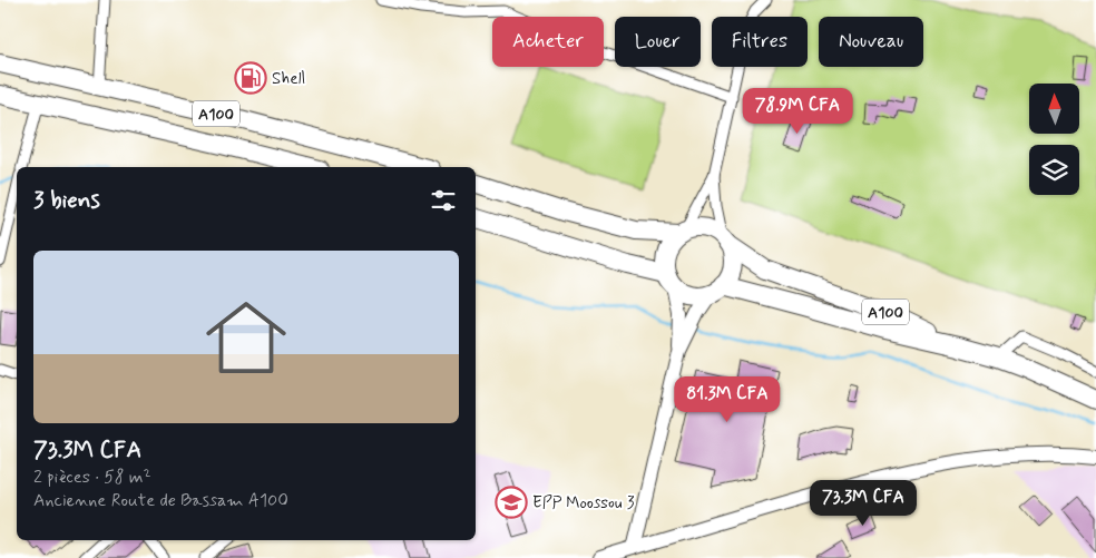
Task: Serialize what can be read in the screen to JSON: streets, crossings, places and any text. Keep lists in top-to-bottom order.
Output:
{
  "streets": {
    "highway": ["A100"]
  },
  "places": {
    "fuel station": ["Shell"],
    "school or university": ["EPP Moossou 3"]
  },
  "north": "top",
  "page": {
    "chip": [
      "Acheter",
      "Louer",
      "Filtres",
      "Nouveau"
    ],
    "price": ["78.9M CFA", "81.3M CFA", "73.3M CFA"],
    "heading": "3 biens",
    "list": [
      {
        "name": "73.3M CFA",
        "note": "2 pièces · 58 m² · Ancienne Route de Bassam A100"
      }
    ]
  }
}
